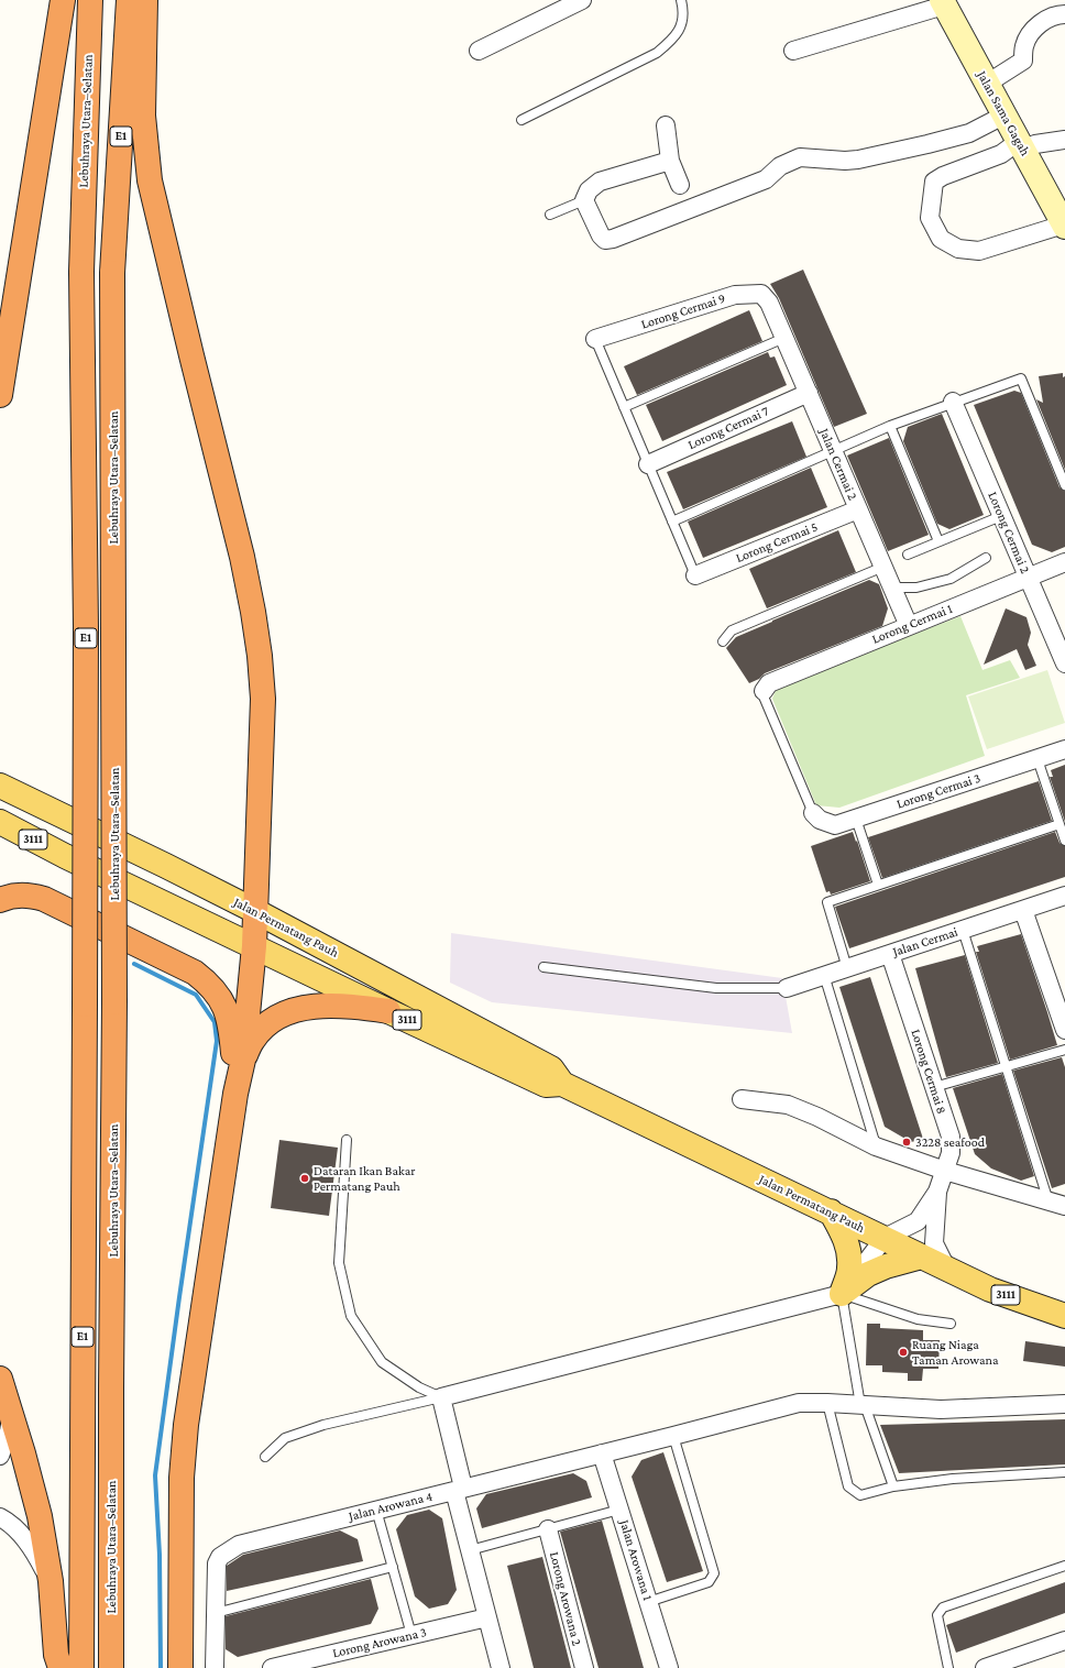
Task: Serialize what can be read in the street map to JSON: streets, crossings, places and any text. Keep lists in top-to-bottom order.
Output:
{
  "streets": {
    "highway": ["Lebuhraya Utara–Selatan", "E1"],
    "main road": ["3111", "Jalan Permatang Pauh"],
    "street": [
      "Jalan Sama Gagah",
      "Lorong Cermai 9",
      "Lorong Cermai 7",
      "Jalan Cermai 2",
      "Lorong Cermai 2",
      "Lorong Cermai 5",
      "Lorong Cermai 1",
      "Lorong Cermai 3",
      "Jalan Cermai",
      "Lorong Cermai 8",
      "Jalan Arowana 4",
      "Jalan Arowana 1",
      "Lorong Arowana 2",
      "Lorong Arowana 3"
    ]
  },
  "crossings": [
    ["Lorong Cermai 9", "Jalan Cermai 2"],
    ["Lorong Cermai 7", "Jalan Cermai 2"],
    ["Jalan Cermai 2", "Lorong Cermai 5"],
    ["Jalan Cermai 2", "Lorong Cermai 1"],
    ["Lorong Cermai 2", "Lorong Cermai 1"],
    ["Jalan Permatang Pauh", "Lorong Cermai 8"],
    ["Jalan Cermai", "Lorong Cermai 8"],
    ["Jalan Arowana 4", "Jalan Arowana 1"]
  ],
  "places": ["3228 seafood", "Dataran Ikan Bakar Permatang Pauh", "Ruang Niaga Taman Arowana"]
}
